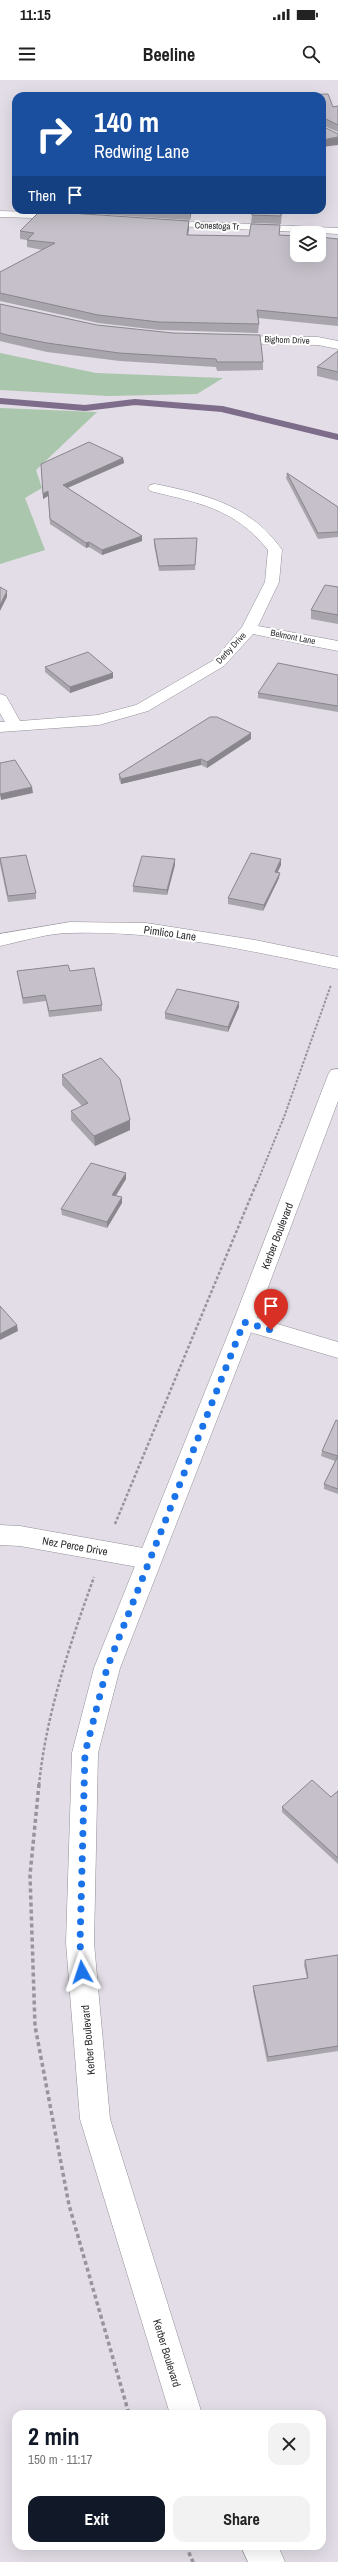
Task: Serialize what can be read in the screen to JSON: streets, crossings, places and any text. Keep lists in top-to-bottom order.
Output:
{
  "streets": {
    "street": [
      "Conestoga Tr",
      "Bighorn Drive",
      "Belmont Lane",
      "Derby Drive",
      "Pimlico Lane",
      "Kerber Boulevard",
      "Nez Perce Drive"
    ]
  },
  "crossings": [
    ["Belmont Lane", "Derby Drive"],
    ["Kerber Boulevard", "Nez Perce Drive"]
  ],
  "page": {
    "status": "11:15",
    "header": "Beeline",
    "turn": ["140 m", "Redwing Lane"],
    "then": "Then",
    "heading": ["2 min", "150 m · 11:17"],
    "buttons": ["Exit", "Share"]
  }
}
